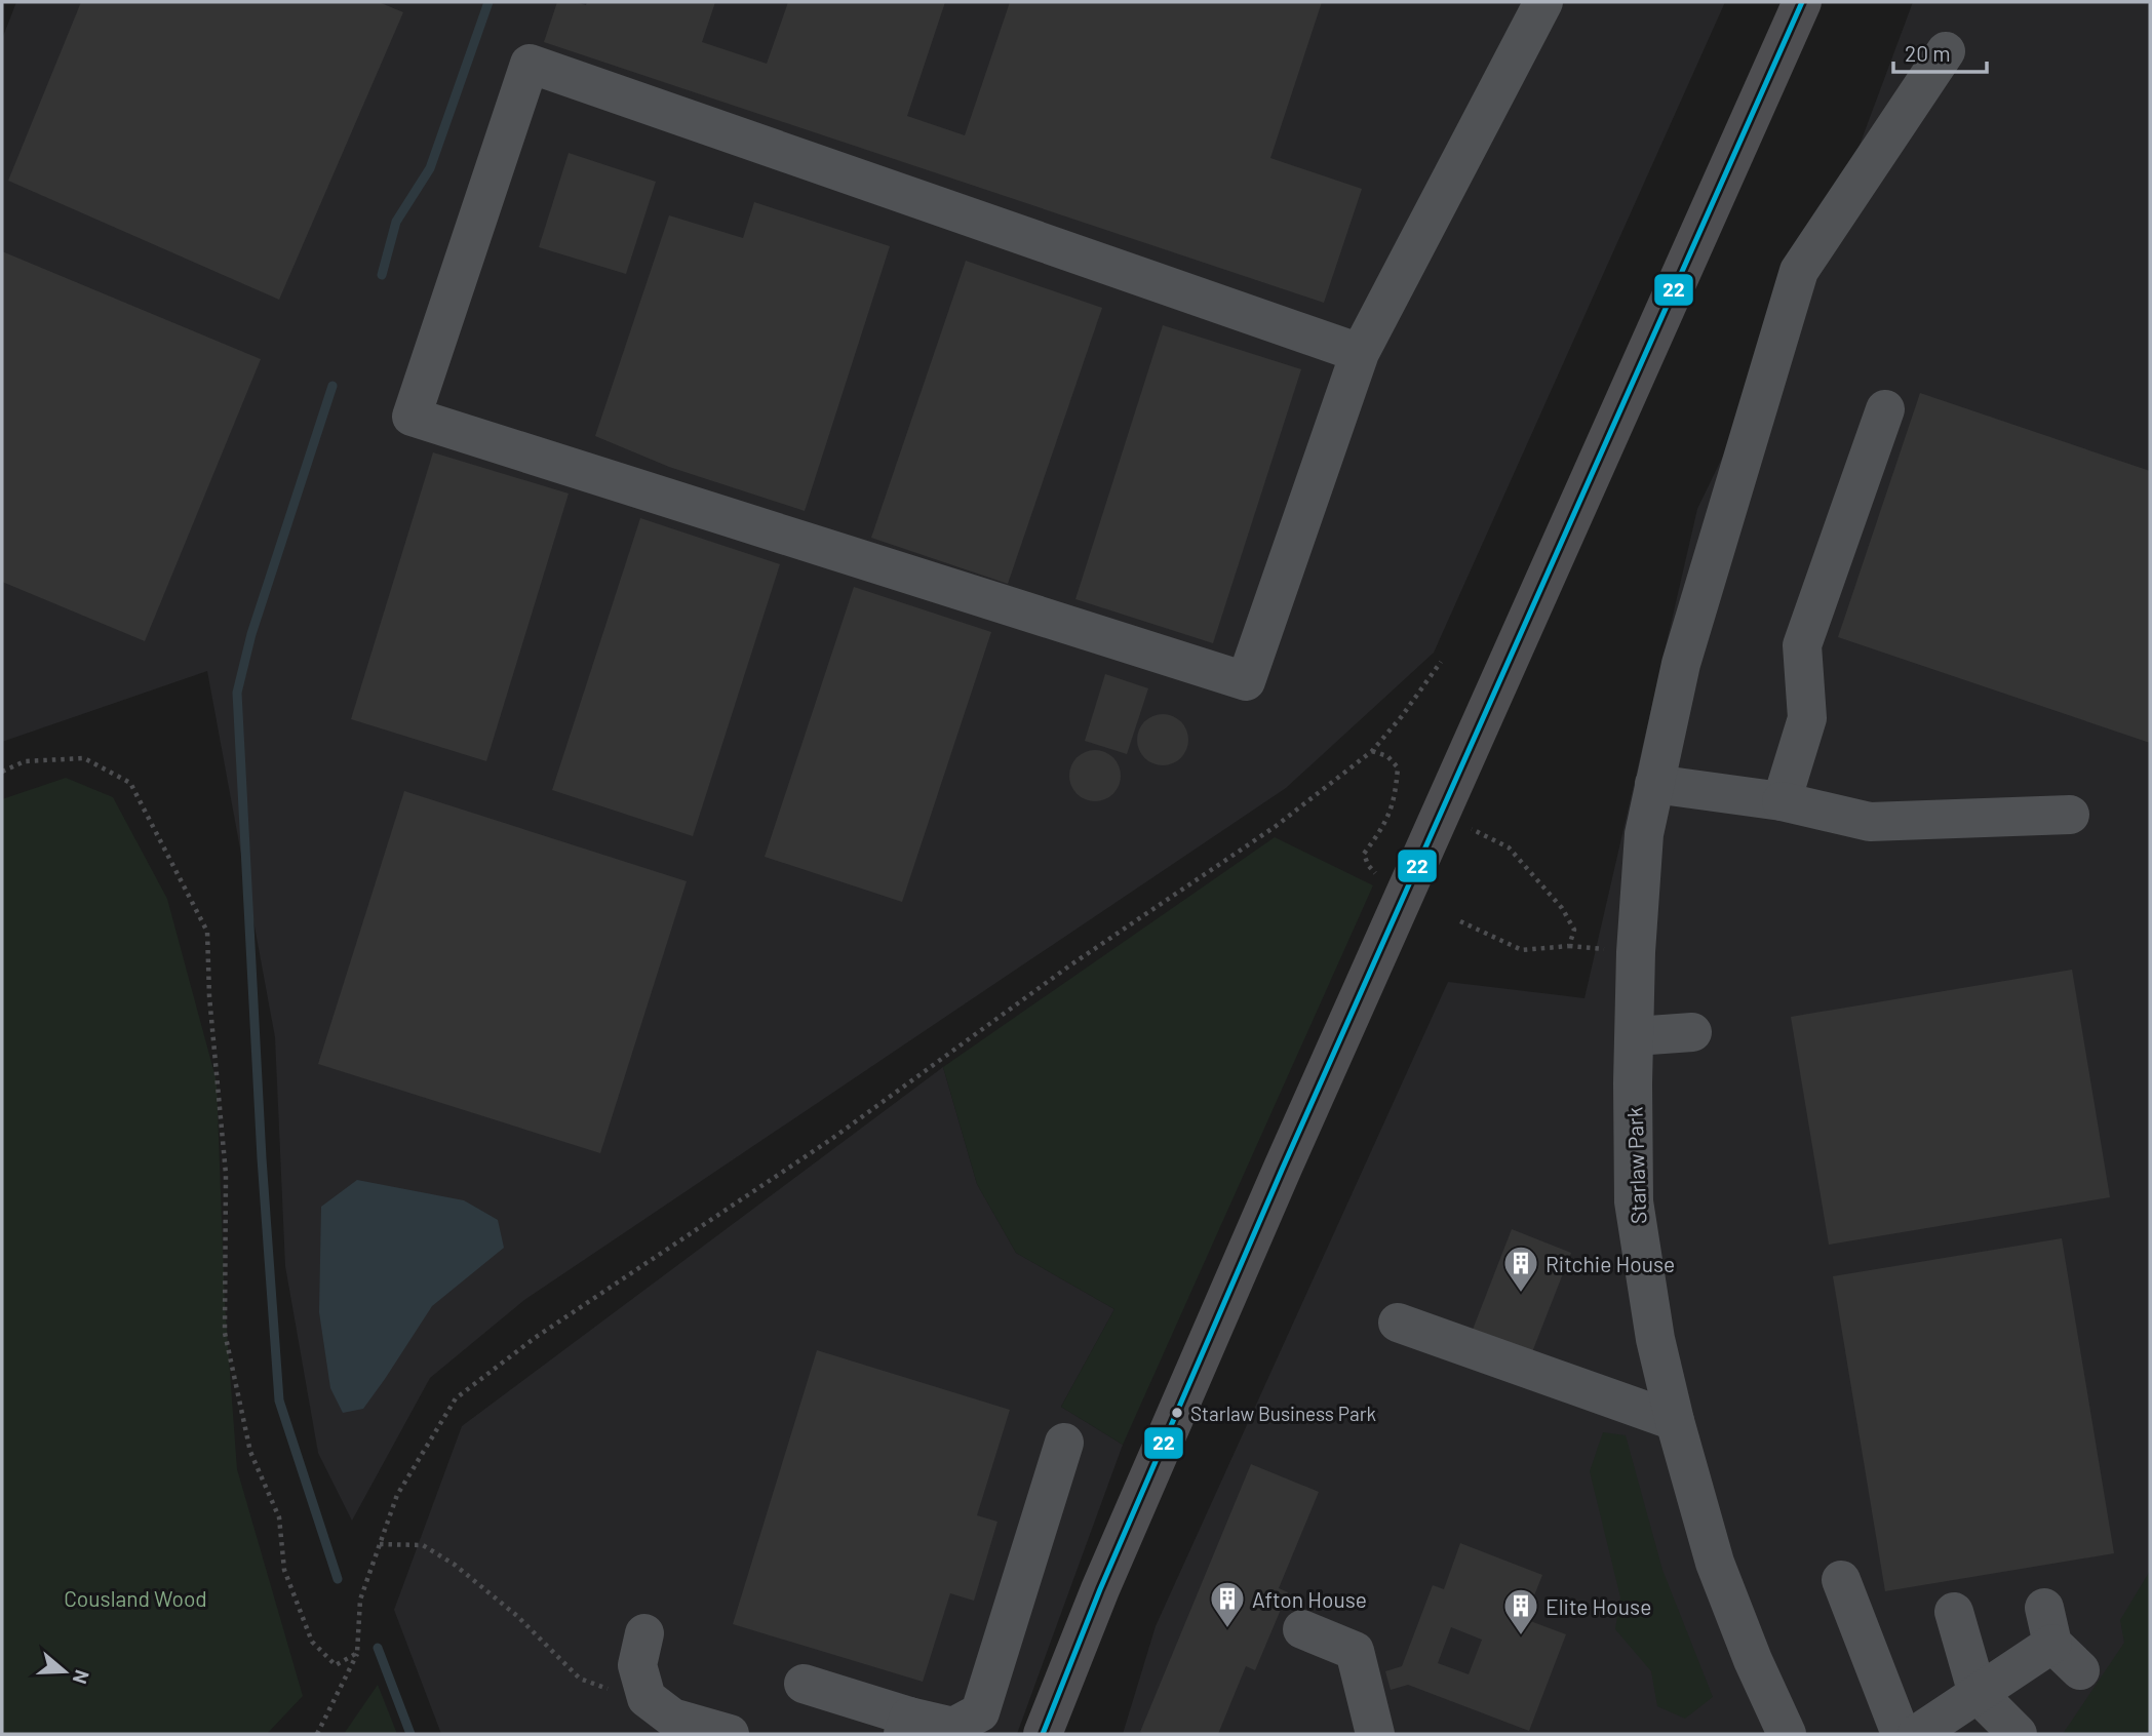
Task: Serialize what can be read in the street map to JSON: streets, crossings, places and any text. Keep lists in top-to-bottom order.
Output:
{
  "streets": {
    "street": ["Starlaw Park"]
  },
  "parks": ["Cousland Wood"],
  "places": {
    "building": ["Ritchie House", "Afton House", "Elite House"],
    "other": ["Starlaw Business Park"]
  },
  "lines": ["transit line 22"],
  "scale_bar": "20 m",
  "north": "right"
}
